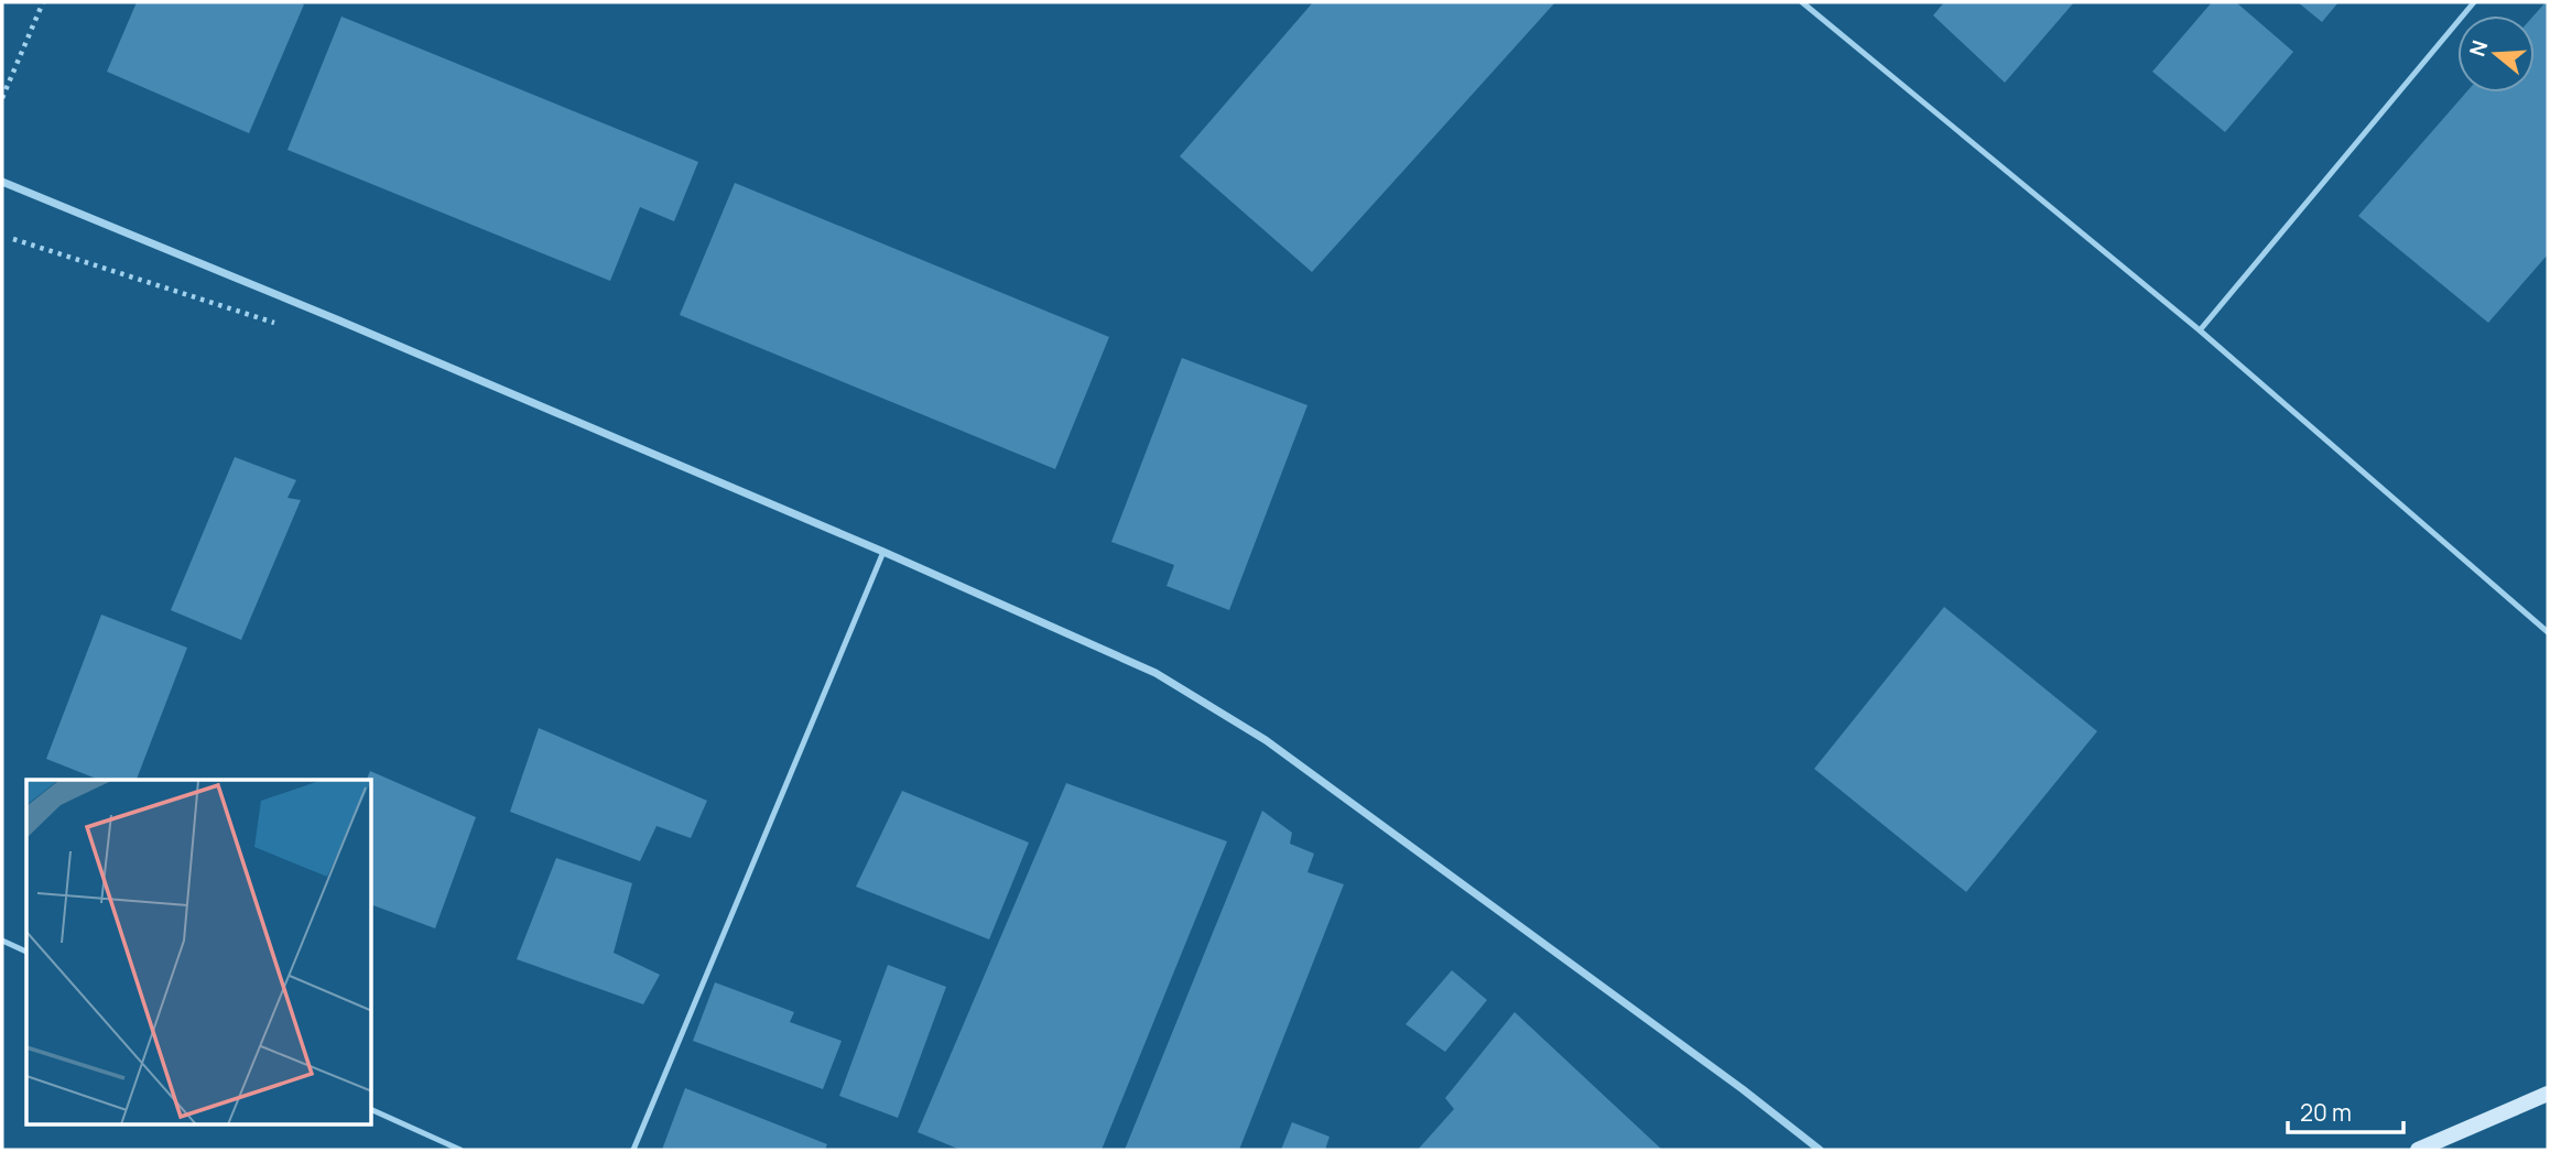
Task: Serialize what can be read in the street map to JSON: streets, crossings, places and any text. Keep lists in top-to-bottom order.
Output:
{
  "scale_bar": "20 m",
  "north": "left"
}
